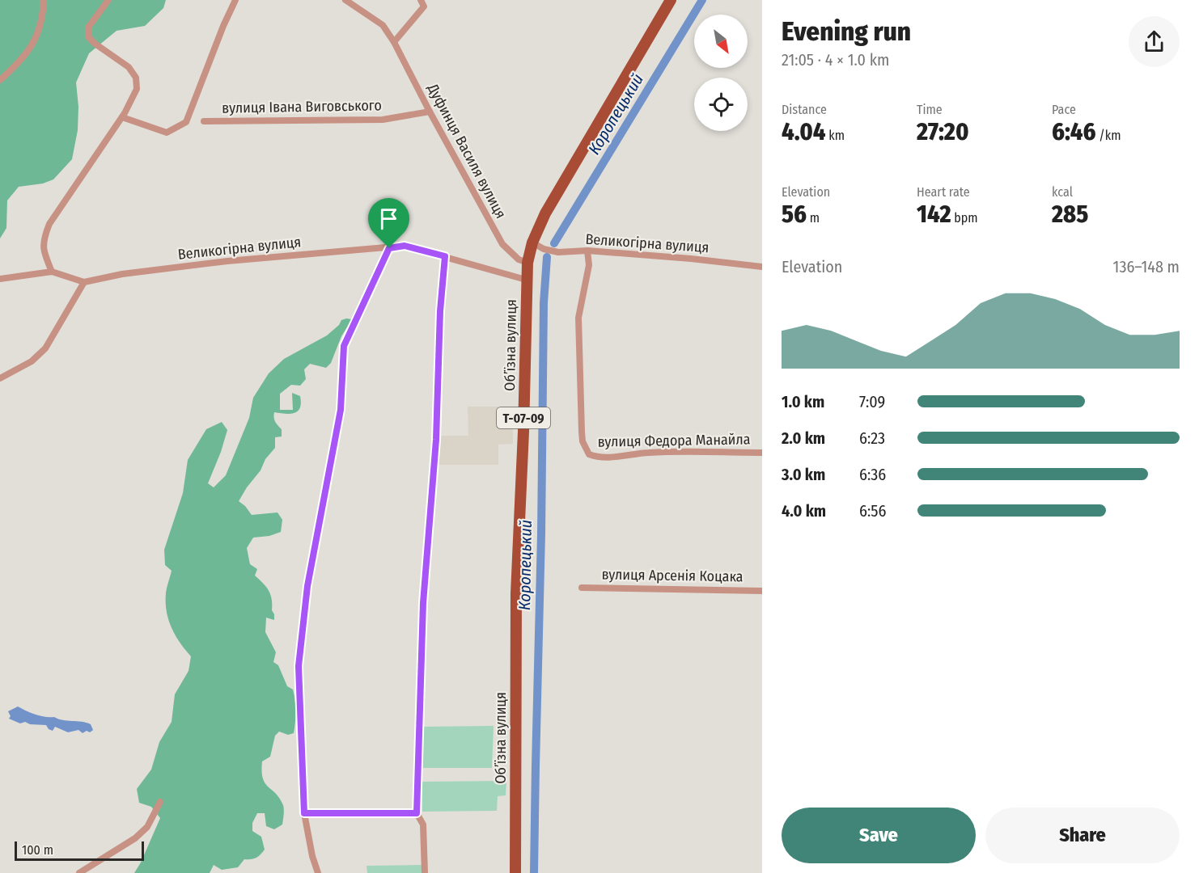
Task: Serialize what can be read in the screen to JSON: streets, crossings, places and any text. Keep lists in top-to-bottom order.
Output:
{
  "streets": {
    "main road": ["Обʼїзна вулиця", "Т-07-09"],
    "street": [
      "вулиця Івана Виговського",
      "Дуфинця Василя вулиця",
      "Великогірна вулиця",
      "вулиця Федора Манайла",
      "вулиця Арсенія Коцака"
    ]
  },
  "crossings": [
    ["вулиця Івана Виговського", "Дуфинця Василя вулиця"],
    ["Дуфинця Василя вулиця", "Обʼїзна вулиця"],
    ["Великогірна вулиця", "Обʼїзна вулиця"],
    ["Великогірна вулиця", "вулиця Федора Манайла"]
  ],
  "water": ["Коропецький"],
  "scale_bar": "100 m",
  "north": "bottom right",
  "page": {
    "heading": ["Evening run", "21:05 · 4 × 1.0 km"],
    "stats": [
      ["Distance", "4.04 km"],
      ["Time", "27:20"],
      ["Pace", "6:46 /km"],
      ["Elevation", "56 m"],
      ["Heart rate", "142 bpm"],
      ["kcal", "285"]
    ],
    "chart": ["Elevation", "136–148 m"],
    "list": [
      {
        "name": "1.0 km",
        "note": "7:09"
      },
      {
        "name": "2.0 km",
        "note": "6:23"
      },
      {
        "name": "3.0 km",
        "note": "6:36"
      },
      {
        "name": "4.0 km",
        "note": "6:56"
      }
    ],
    "buttons": ["Save", "Share"],
    "scale": "100 m"
  }
}
